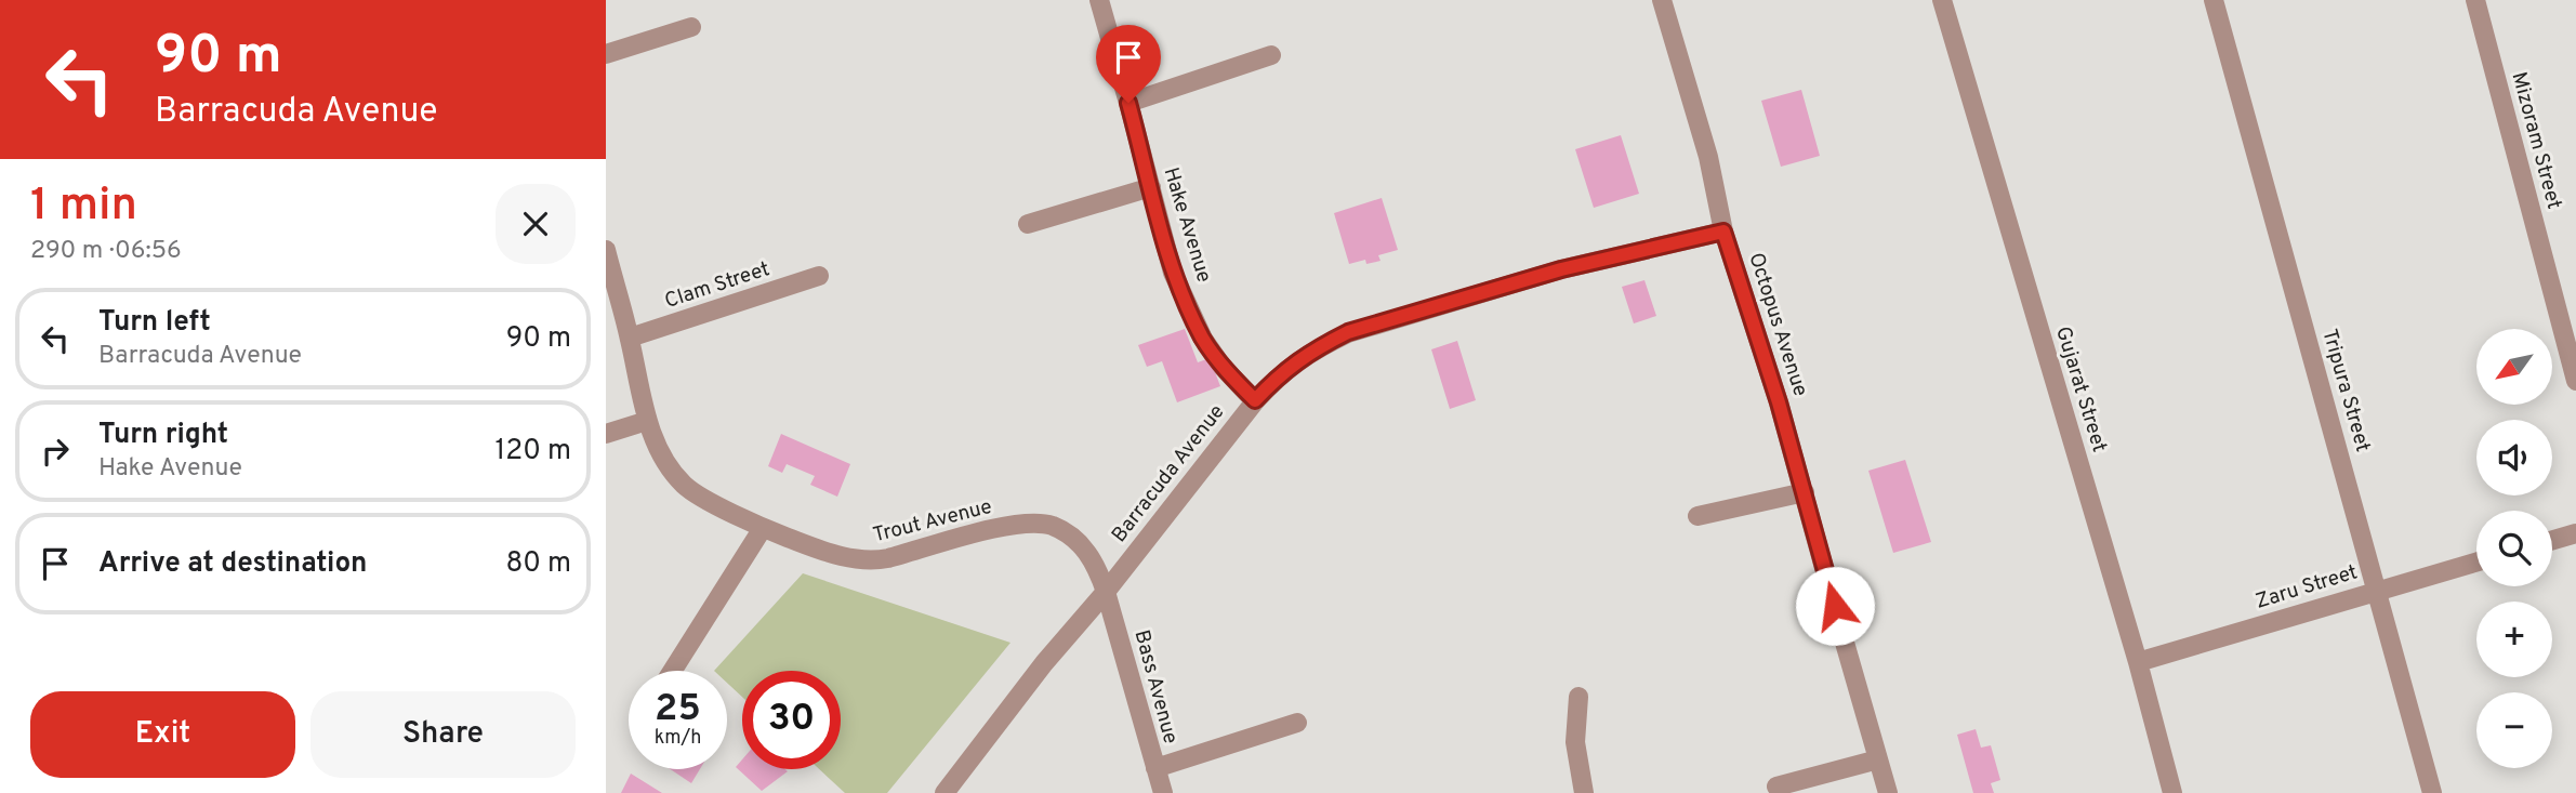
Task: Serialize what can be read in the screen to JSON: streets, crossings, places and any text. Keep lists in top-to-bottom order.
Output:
{
  "streets": {
    "street": [
      "Mizoram Street",
      "Hake Avenue",
      "Clam Street",
      "Octopus Avenue",
      "Gujarat Street",
      "Tripura Street",
      "Barracuda Avenue",
      "Trout Avenue",
      "Zaru Street",
      "Bass Avenue"
    ]
  },
  "crossings": [
    ["Hake Avenue", "Barracuda Avenue"],
    ["Clam Street", "Trout Avenue"],
    ["Octopus Avenue", "Barracuda Avenue"],
    ["Gujarat Street", "Zaru Street"],
    ["Tripura Street", "Zaru Street"],
    ["Barracuda Avenue", "Trout Avenue"],
    ["Barracuda Avenue", "Bass Avenue"],
    ["Trout Avenue", "Bass Avenue"]
  ],
  "north": "bottom left",
  "page": {
    "turn": ["90 m", "Barracuda Avenue"],
    "heading": ["1 min", "290 m · 06:56"],
    "list": [
      {
        "name": "Turn left",
        "note": "Barracuda Avenue",
        "value": "90 m"
      },
      {
        "name": "Turn right",
        "note": "Hake Avenue",
        "value": "120 m"
      },
      {
        "name": "Arrive at destination",
        "value": "80 m"
      }
    ],
    "map_buttons": ["+", "−"],
    "speed": "25 km/h",
    "limit": "30",
    "buttons": ["Exit", "Share"]
  }
}
